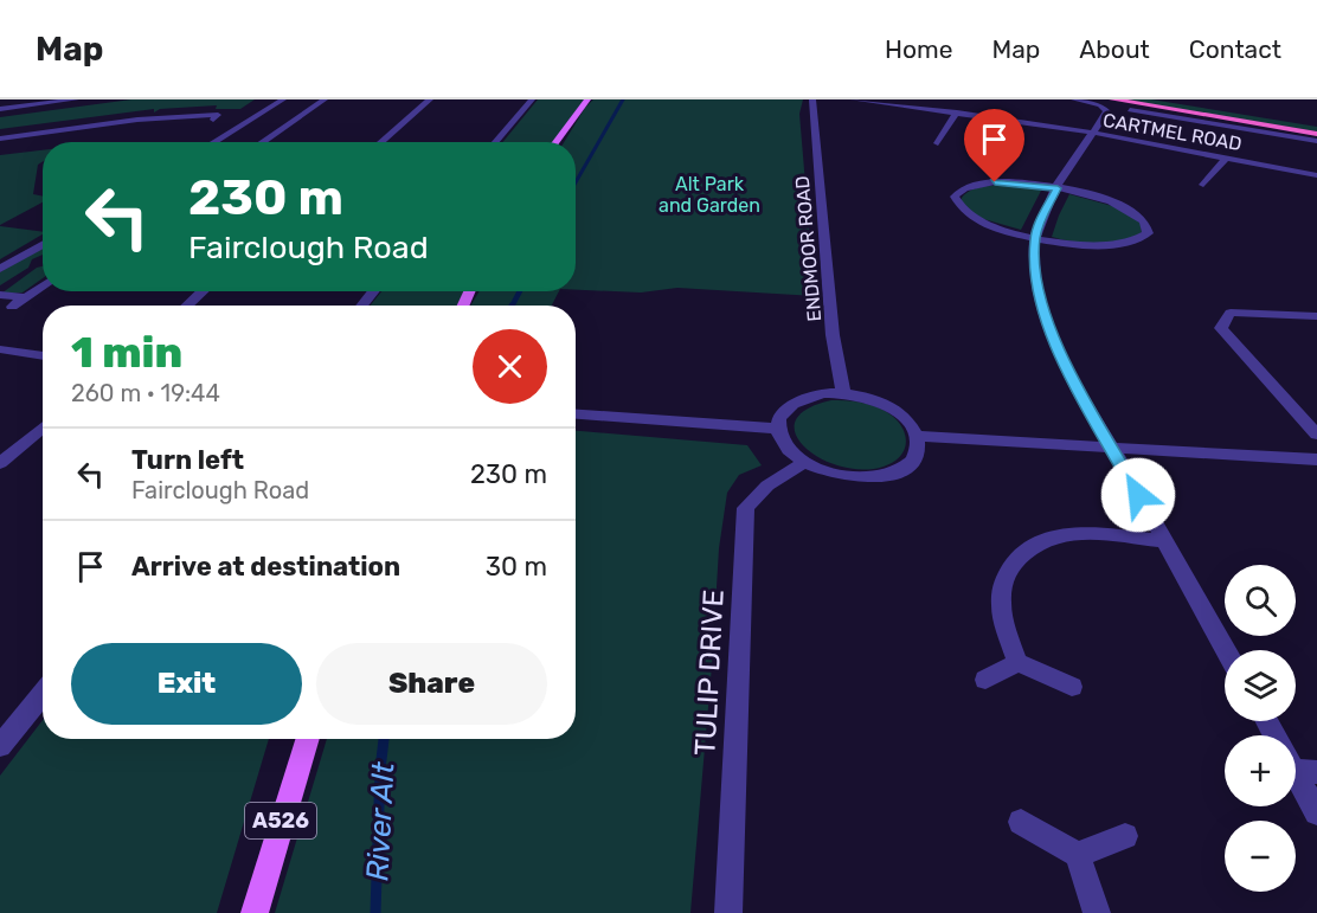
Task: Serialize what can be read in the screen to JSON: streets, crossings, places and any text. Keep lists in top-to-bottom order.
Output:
{
  "streets": {
    "main road": ["A526"],
    "street": ["CARTMEL ROAD", "ENDMOOR ROAD", "TULIP DRIVE"]
  },
  "crossings": [
    ["ENDMOOR ROAD", "TULIP DRIVE"]
  ],
  "water": ["River Alt"],
  "parks": ["Alt Park and Garden"],
  "page": {
    "header": "Map",
    "nav": [
      "Home",
      "Map",
      "About",
      "Contact"
    ],
    "turn": ["230 m", "Fairclough Road"],
    "heading": ["1 min", "260 m · 19:44"],
    "list": [
      {
        "name": "Turn left",
        "note": "Fairclough Road",
        "value": "230 m"
      },
      {
        "name": "Arrive at destination",
        "value": "30 m"
      }
    ],
    "map_buttons": ["+", "−"],
    "buttons": ["Exit", "Share"]
  }
}
